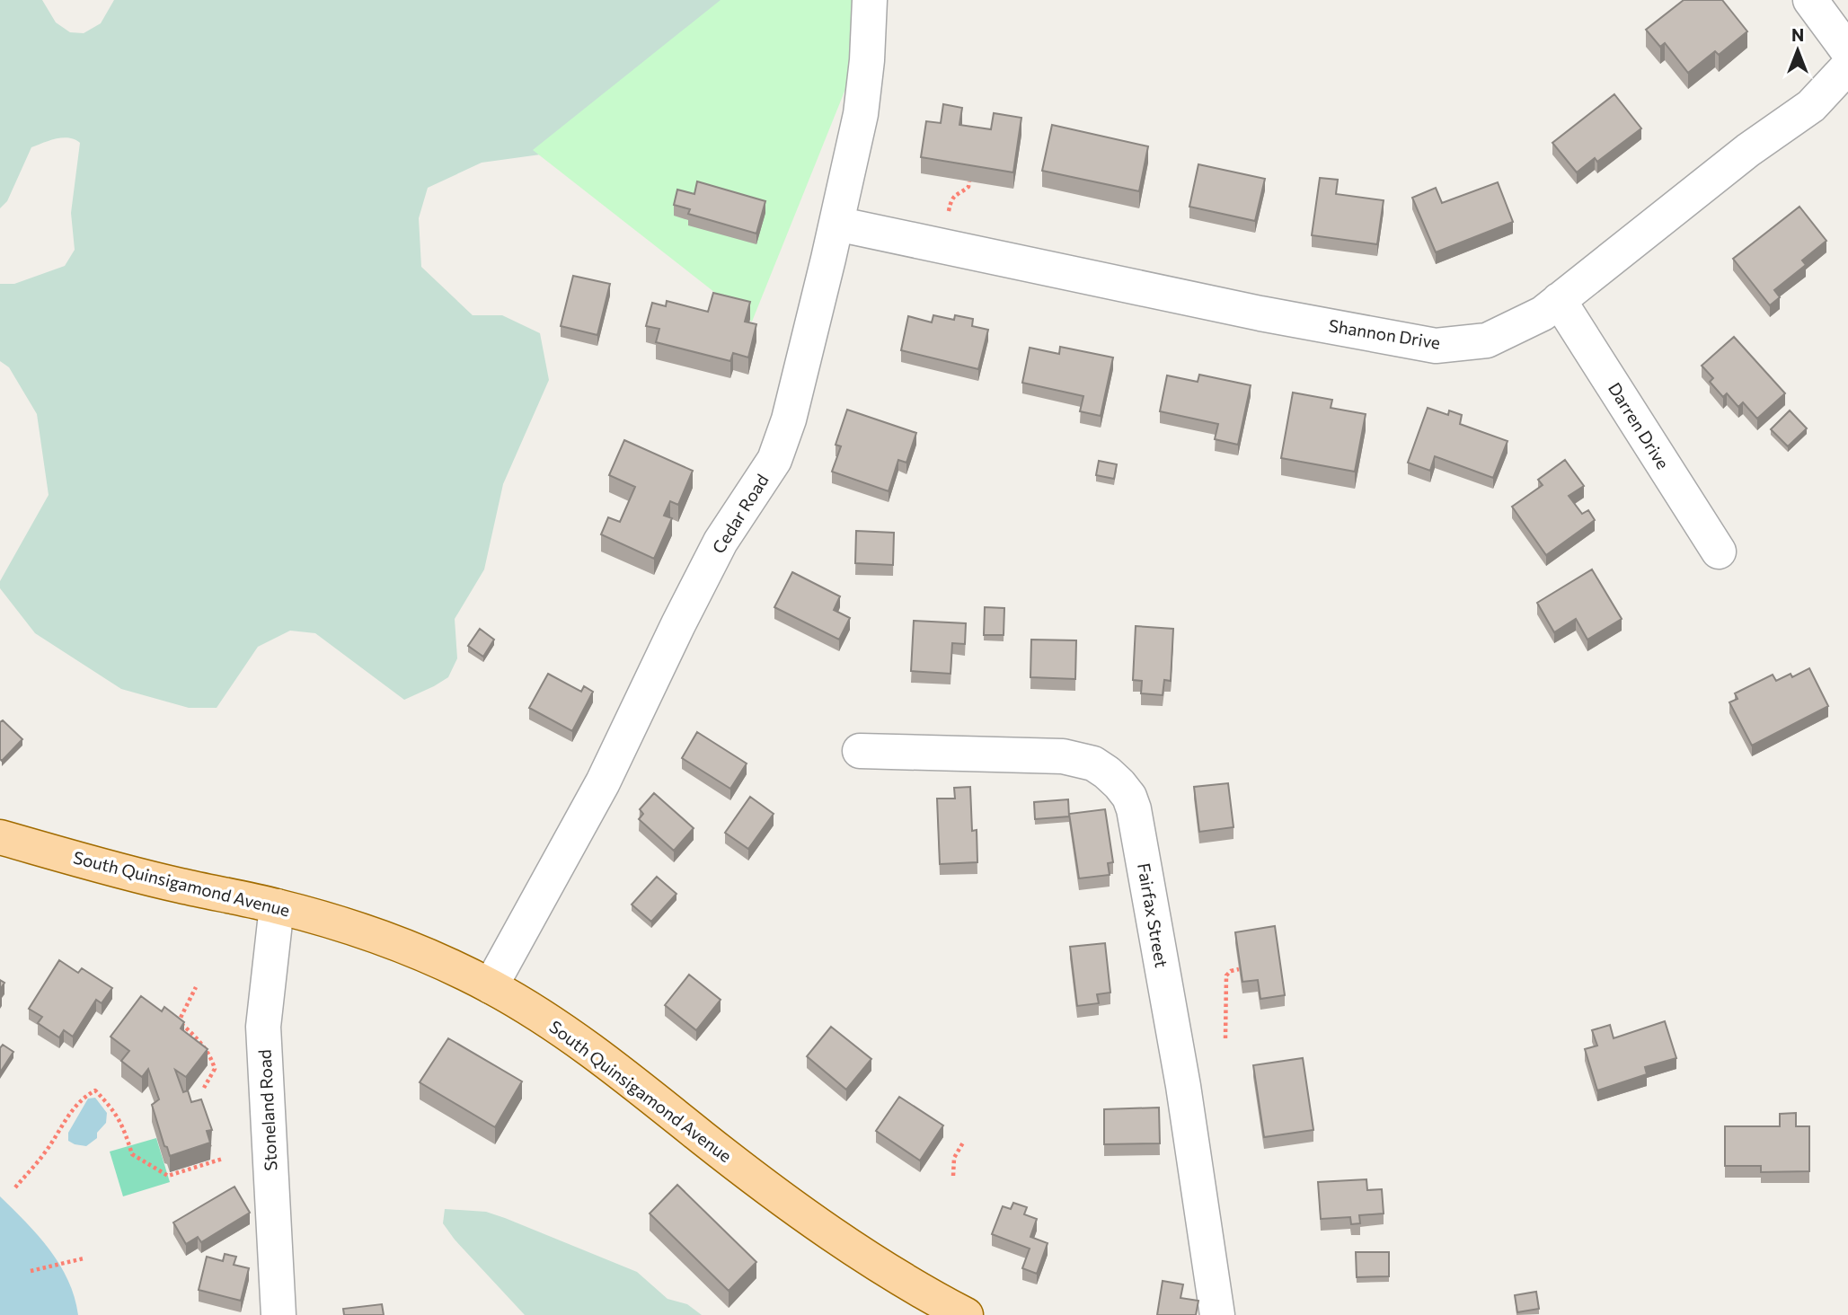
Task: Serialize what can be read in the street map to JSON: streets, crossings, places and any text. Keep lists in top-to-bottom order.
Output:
{
  "streets": {
    "main road": ["South Quinsigamond Avenue"],
    "street": [
      "Shannon Drive",
      "Darren Drive",
      "Cedar Road",
      "Fairfax Street",
      "Stoneland Road"
    ]
  },
  "crossings": [
    ["Shannon Drive", "Darren Drive"],
    ["Shannon Drive", "Cedar Road"],
    ["Cedar Road", "South Quinsigamond Avenue"],
    ["South Quinsigamond Avenue", "Stoneland Road"]
  ],
  "north": "top"
}
